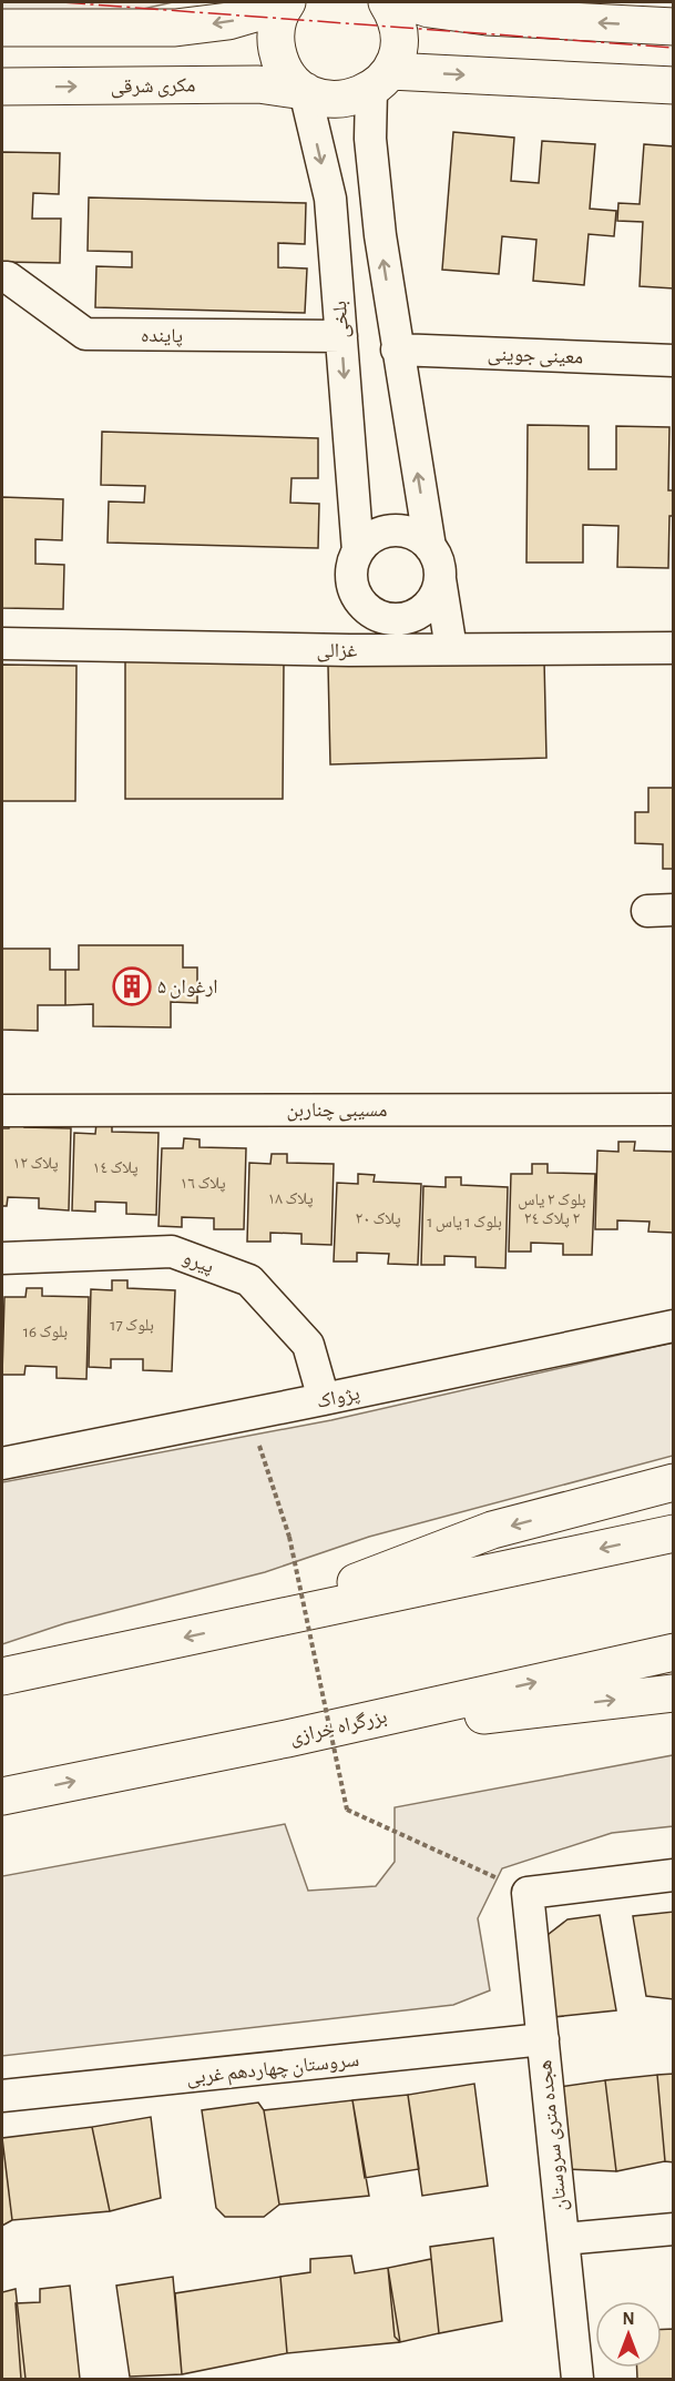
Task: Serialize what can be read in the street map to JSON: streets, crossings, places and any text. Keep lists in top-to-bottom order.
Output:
{
  "streets": {
    "main road": ["مکری شرقی", "بزرگراه خرازی"],
    "street": [
      "بلخی",
      "پاینده",
      "معینی جوینی",
      "غزالی",
      "مسیبی چناربن",
      "پیرو",
      "پژواک",
      "سروستان چهاردهم غربی",
      "هجده متری سروستان"
    ]
  },
  "crossings": [
    ["مکری شرقی", "بلخی"],
    ["بلخی", "پاینده"],
    ["پیرو", "پژواک"],
    ["سروستان چهاردهم غربی", "هجده متری سروستان"]
  ],
  "places": {
    "building": ["ارغوان ۵"]
  },
  "house_numbers": [
    "پلاک ١٢",
    "پلاک ١٤",
    "پلاک ١٦",
    "پلاک ١٨",
    "بلوک ٢ یاس ٢ پلاک ٢٤",
    "پلاک ٢٠",
    "بلوک 1 یاس 1",
    "بلوک 17",
    "بلوک 16"
  ],
  "north": "top"
}
